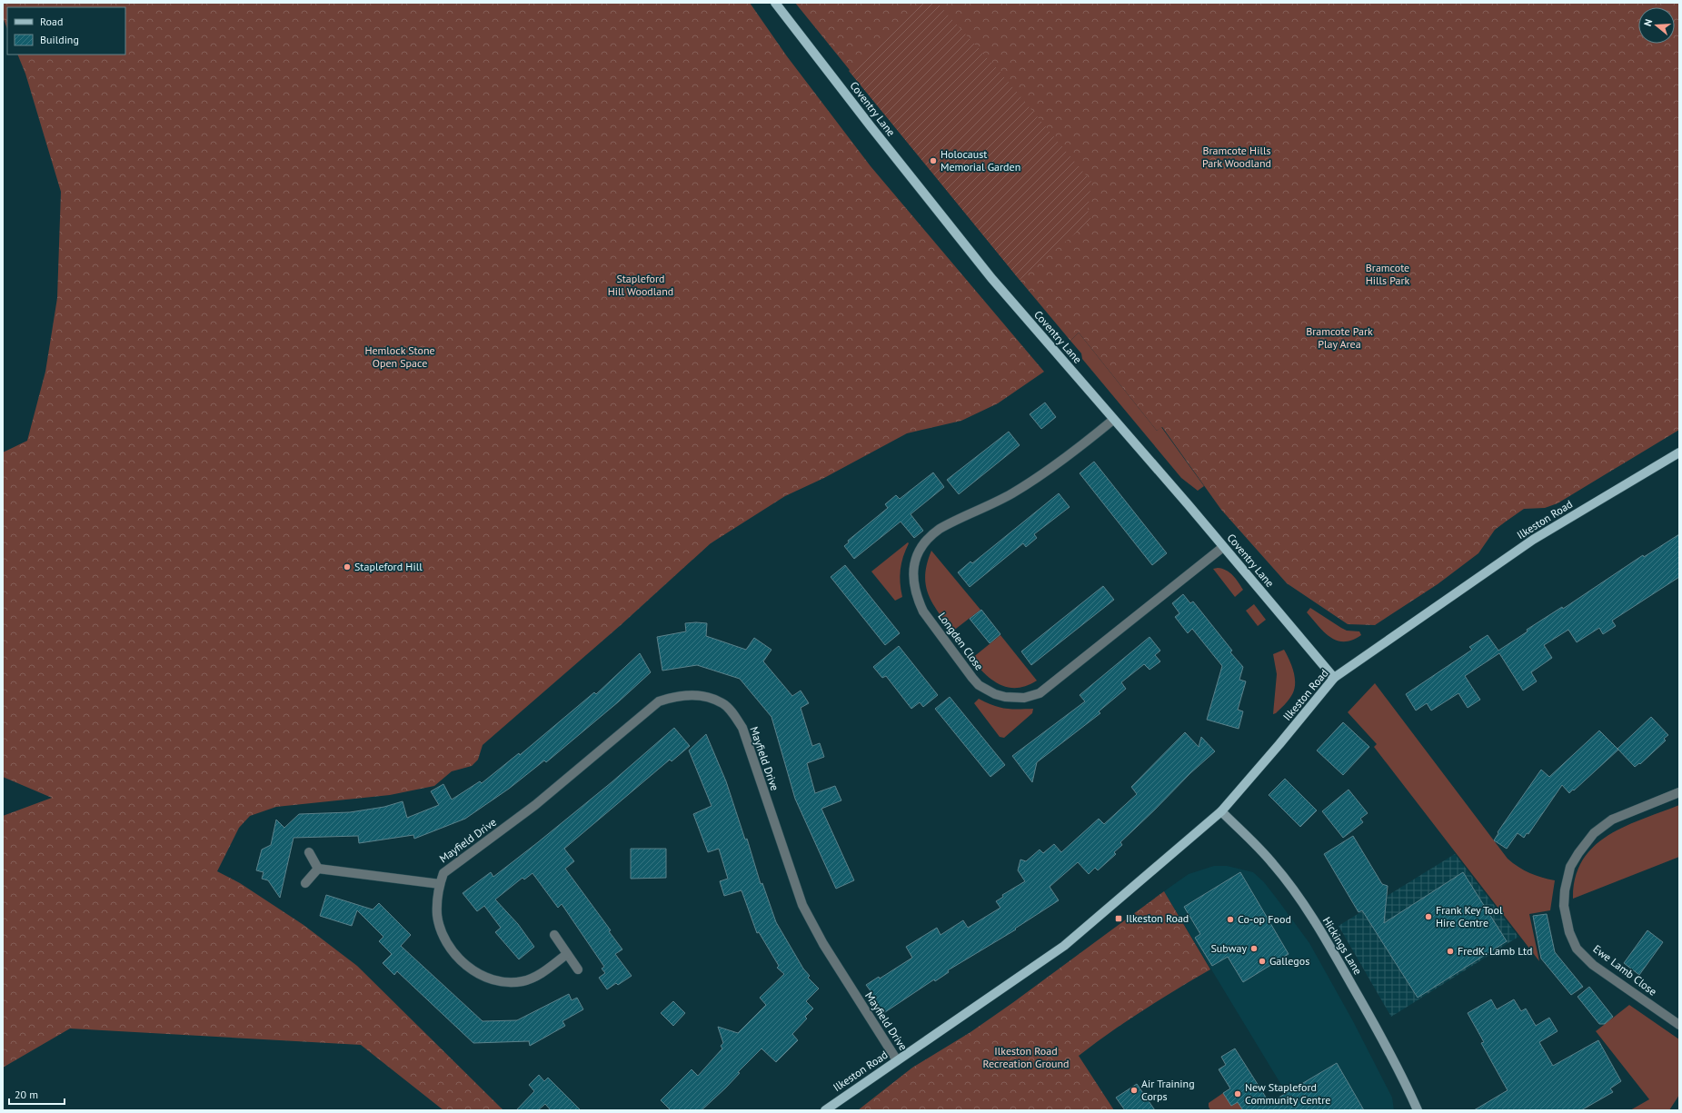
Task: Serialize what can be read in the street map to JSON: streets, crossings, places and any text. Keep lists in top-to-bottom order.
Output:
{
  "streets": {
    "main road": ["Coventry Lane", "Ilkeston Road", "Hickings Lane"],
    "street": ["Longden Close", "Mayfield Drive", "Ewe Lamb Close"]
  },
  "crossings": [
    ["Coventry Lane", "Ilkeston Road"],
    ["Coventry Lane", "Longden Close"],
    ["Ilkeston Road", "Mayfield Drive"],
    ["Ilkeston Road", "Hickings Lane"]
  ],
  "parks": [
    "Bramcote Hills Park Woodland",
    "Bramcote Hills Park",
    "Stapleford Hill Woodland",
    "Bramcote Park Play Area",
    "Hemlock Stone Open Space",
    "Ilkeston Road Recreation Ground"
  ],
  "places": {
    "other": [
      "Holocaust Memorial Garden",
      "Stapleford Hill",
      "Frank Key Tool Hire Centre",
      "Co-op Food",
      "Subway",
      "FredK. Lamb Ltd",
      "Gallegos",
      "Air Training Corps",
      "New Stapleford Community Centre"
    ],
    "transit": ["Ilkeston Road"]
  },
  "legend": ["Road", "Building"],
  "scale_bar": "20 m",
  "north": "left"
}
